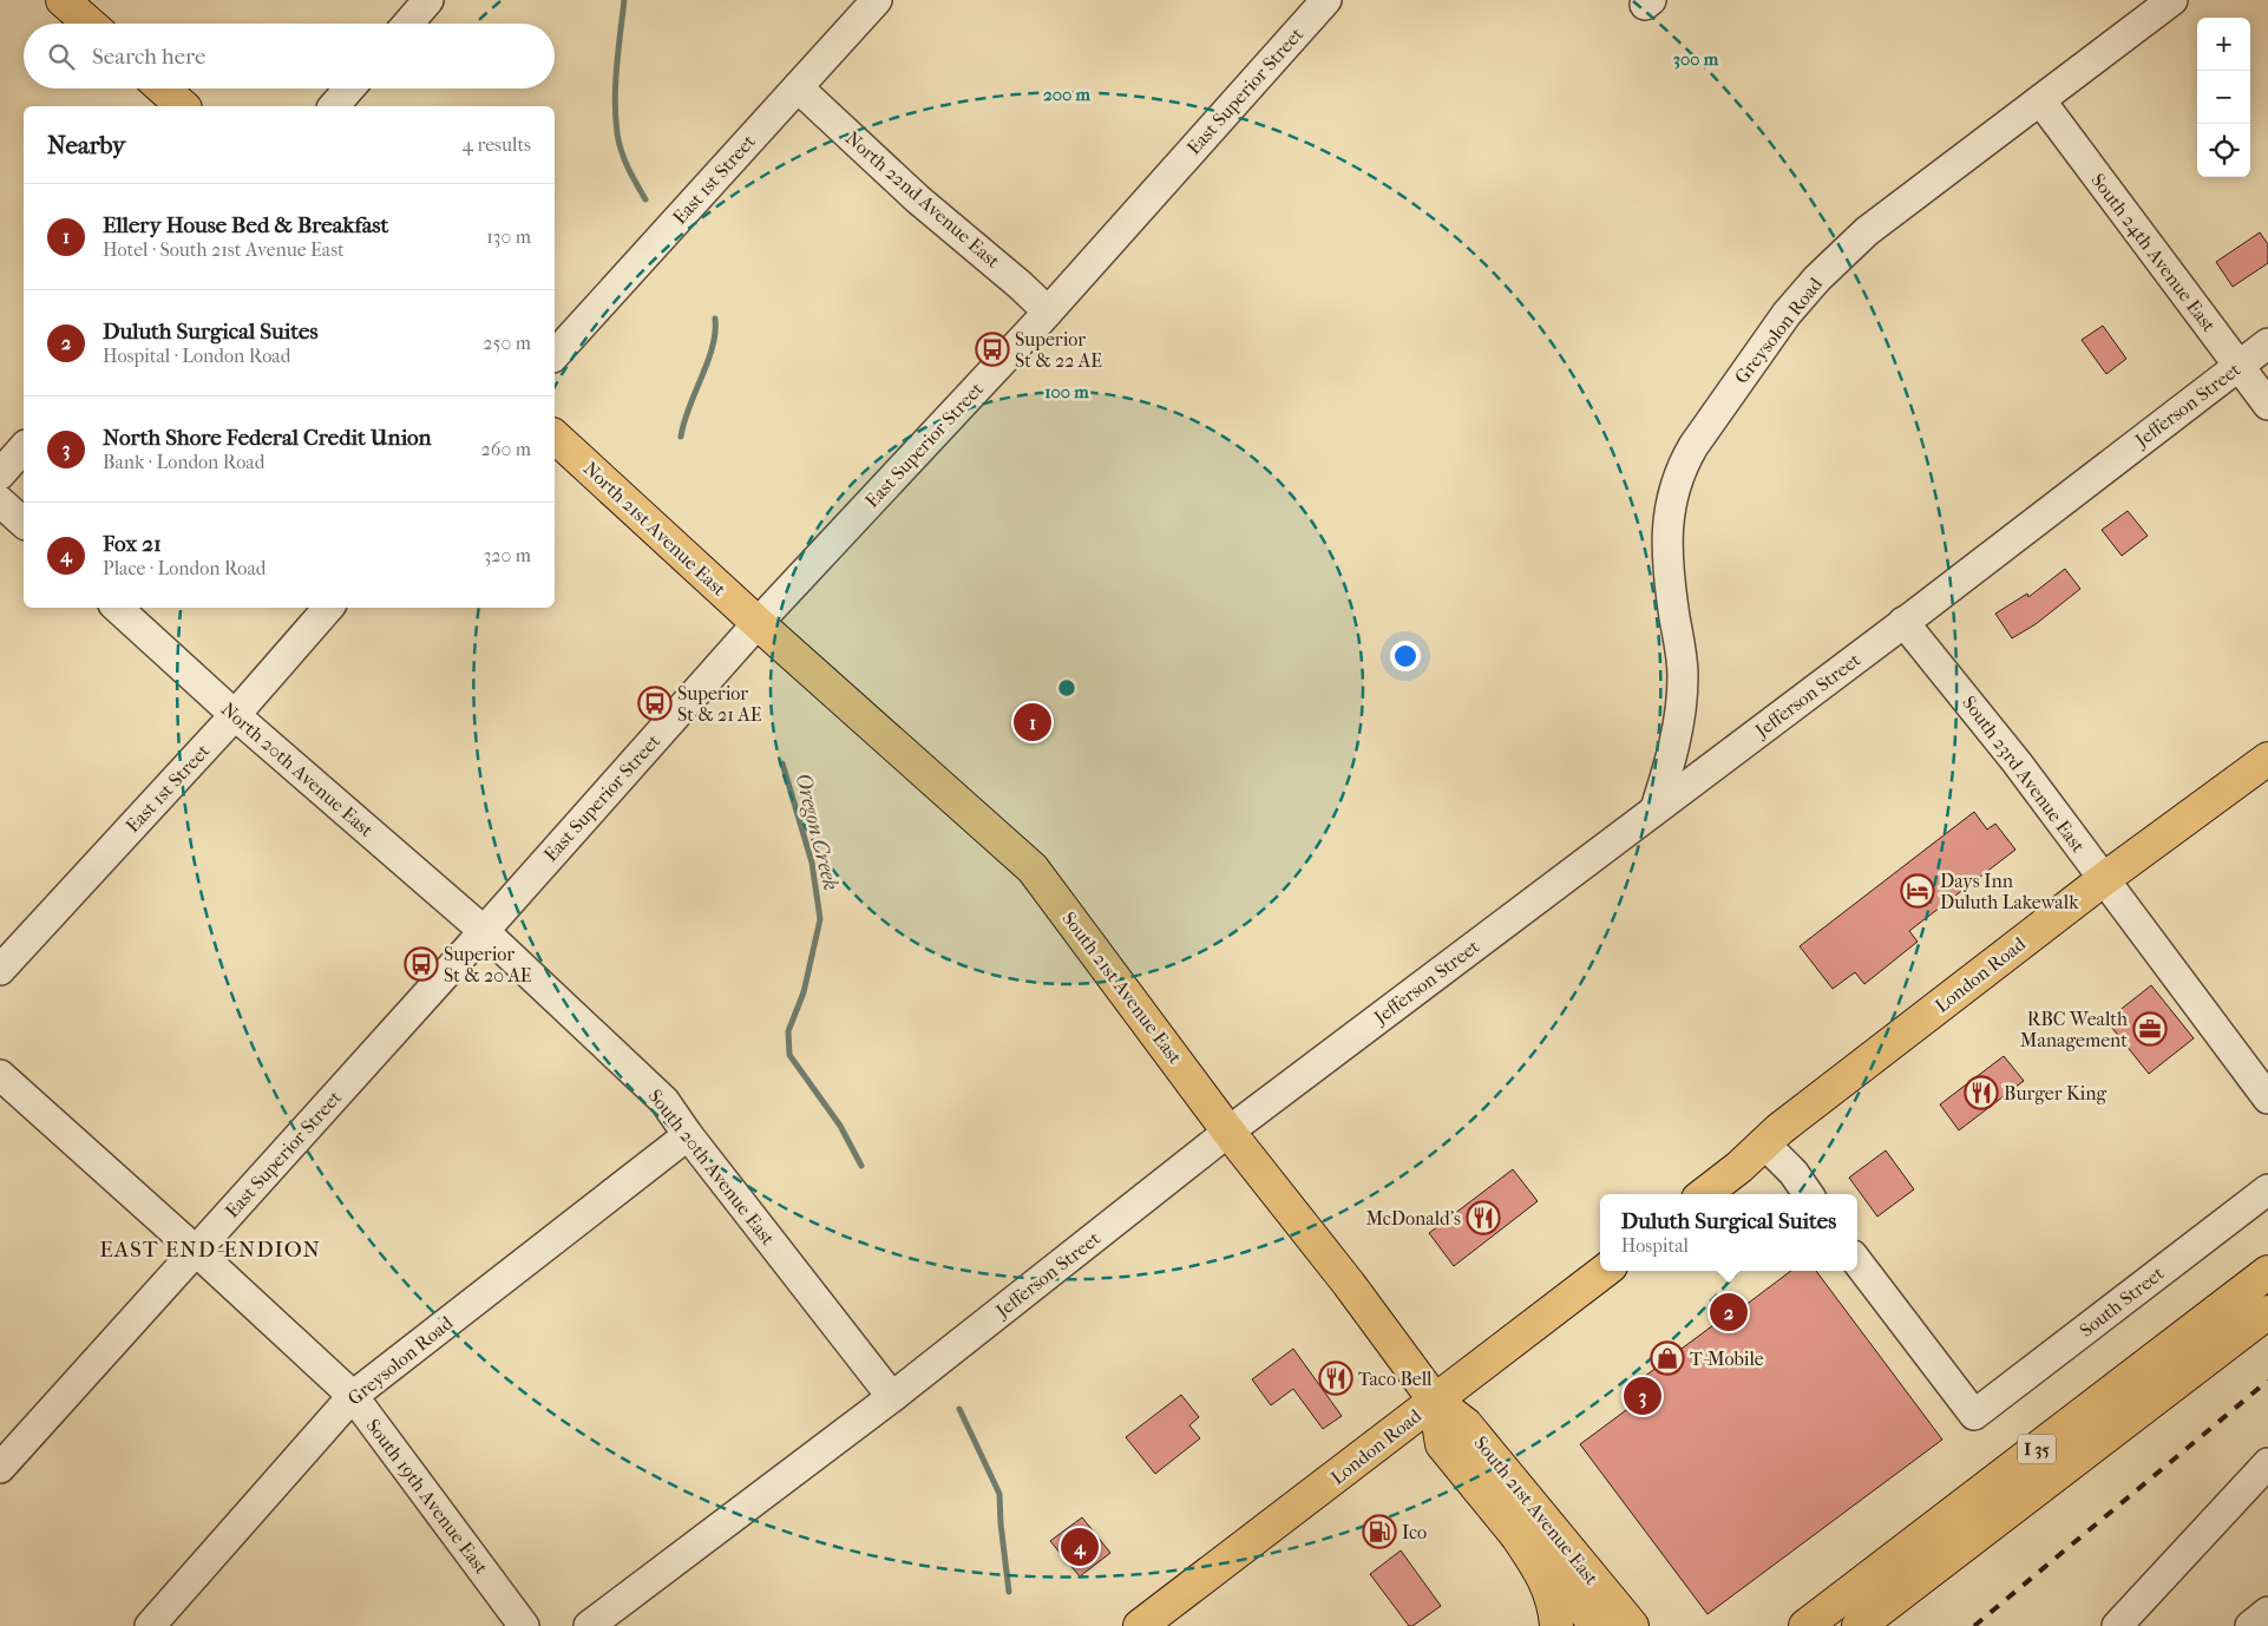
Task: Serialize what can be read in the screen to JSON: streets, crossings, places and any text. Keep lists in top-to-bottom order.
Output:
{
  "streets": {
    "main road": [
      "North 21st Avenue East",
      "London Road",
      "South 21st Avenue East",
      "I 35"
    ],
    "street": [
      "East Superior Street",
      "East 1st Street",
      "North 22nd Avenue East",
      "South 24th Avenue East",
      "Greysolon Road",
      "Jefferson Street",
      "North 20th Avenue East",
      "South 23rd Avenue East",
      "South 20th Avenue East",
      "South Street",
      "South 19th Avenue East"
    ]
  },
  "crossings": [
    ["East Superior Street", "North 22nd Avenue East"],
    ["East Superior Street", "North 21st Avenue East"],
    ["East Superior Street", "North 20th Avenue East"],
    ["East Superior Street", "South 21st Avenue East"],
    ["East Superior Street", "South 20th Avenue East"],
    ["East Superior Street", "South 19th Avenue East"],
    ["East 1st Street", "North 22nd Avenue East"],
    ["East 1st Street", "North 20th Avenue East"],
    ["South 24th Avenue East", "Greysolon Road"],
    ["South 24th Avenue East", "Jefferson Street"],
    ["Greysolon Road", "Jefferson Street"],
    ["Greysolon Road", "South 20th Avenue East"],
    ["Greysolon Road", "South 19th Avenue East"],
    ["Jefferson Street", "South 23rd Avenue East"],
    ["Jefferson Street", "South 21st Avenue East"],
    ["Jefferson Street", "South 20th Avenue East"],
    ["North 21st Avenue East", "South 21st Avenue East"],
    ["North 20th Avenue East", "South 20th Avenue East"],
    ["South 23rd Avenue East", "London Road"],
    ["London Road", "South 21st Avenue East"]
  ],
  "districts": ["EAST END-ENDION"],
  "water": ["Oregon Creek"],
  "places": {
    "bus stop": ["Superior St & 22 AE", "Superior St & 21 AE", "Superior St & 20 AE"],
    "hotel": ["Days Inn Duluth Lakewalk"],
    "office": ["RBC Wealth Management"],
    "restaurant": ["Burger King", "McDonald's", "Taco Bell"],
    "shop": ["T-Mobile"],
    "fuel station": ["Ico"]
  },
  "page": {
    "map_buttons": ["+", "−"],
    "search": "Search here",
    "heading": ["Nearby", "4 results"],
    "list": [
      {
        "mark": "1",
        "name": "Ellery House Bed & Breakfast",
        "note": "Hotel · South 21st Avenue East",
        "value": "130 m"
      },
      {
        "mark": "2",
        "name": "Duluth Surgical Suites",
        "note": "Hospital · London Road",
        "value": "250 m"
      },
      {
        "mark": "3",
        "name": "North Shore Federal Credit Union",
        "note": "Bank · London Road",
        "value": "260 m"
      },
      {
        "mark": "4",
        "name": "Fox 21",
        "note": "Place · London Road",
        "value": "320 m"
      }
    ],
    "pins": [
      "1",
      "2",
      "3",
      "4"
    ],
    "popup": ["Duluth Surgical Suites", "Hospital"]
  },
  "rings": ["300 m", "200 m", "100 m"]
}
